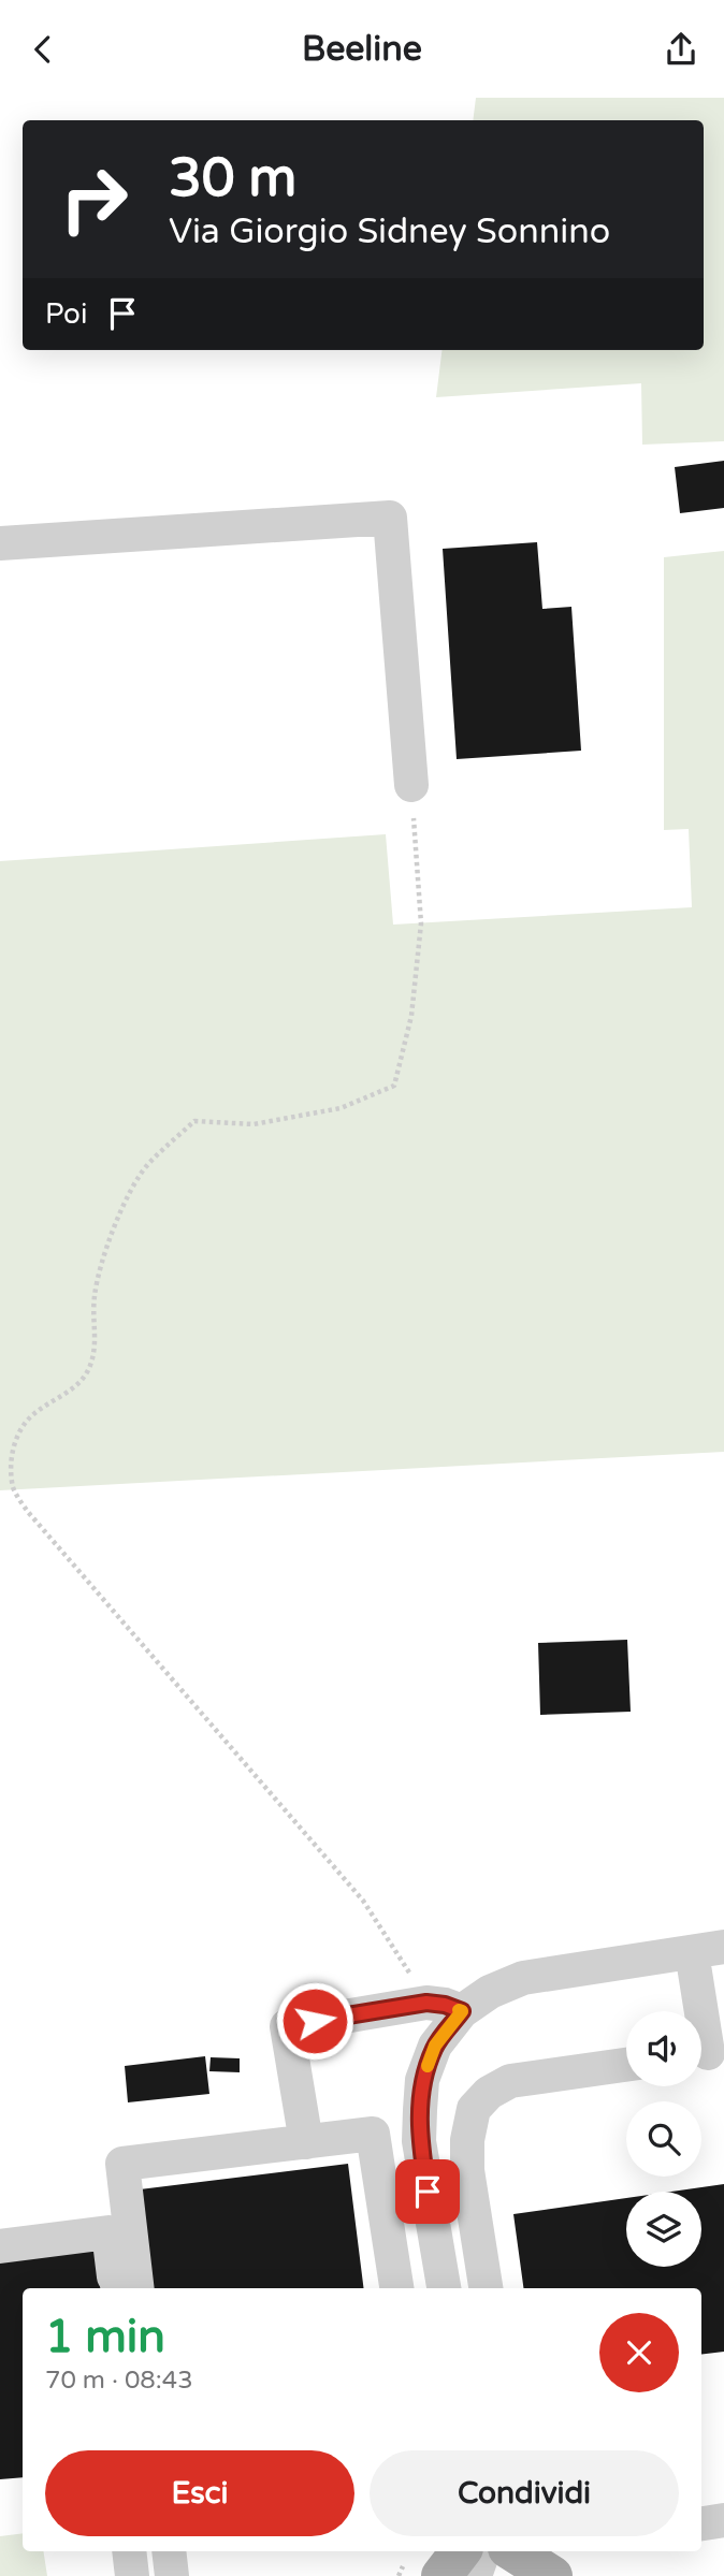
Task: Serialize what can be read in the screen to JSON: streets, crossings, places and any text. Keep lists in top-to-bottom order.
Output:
{
  "page": {
    "header": "Beeline",
    "turn": ["30 m", "Via Giorgio Sidney Sonnino"],
    "then": "Poi",
    "heading": ["1 min", "70 m · 08:43"],
    "buttons": ["Esci", "Condividi"]
  }
}
